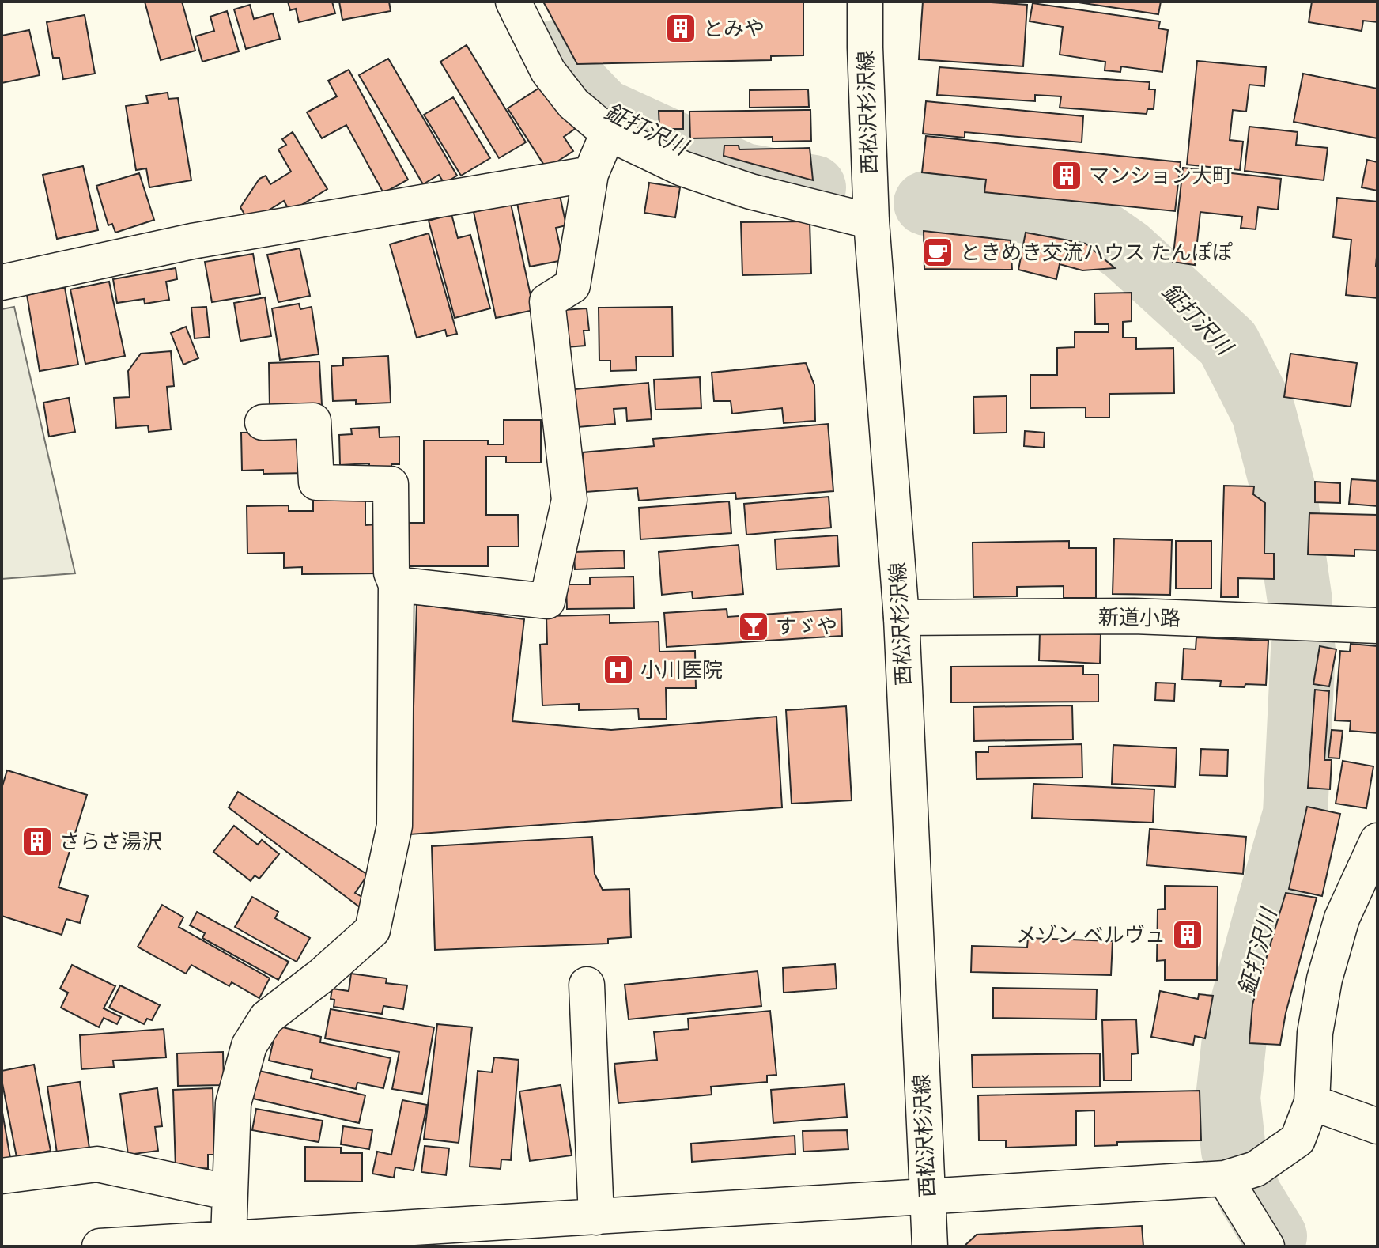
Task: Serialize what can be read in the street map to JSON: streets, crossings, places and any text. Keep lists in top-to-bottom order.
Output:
{
  "streets": {
    "street": ["西松沢杉沢線", "新道小路"]
  },
  "crossings": [
    ["西松沢杉沢線", "新道小路"]
  ],
  "water": ["鉦打沢川"],
  "places": {
    "building": [
      "とみや",
      "マンション大町",
      "さらさ湯沢",
      "メゾン ベルヴュ"
    ],
    "cafe": ["ときめき交流ハウス たんぽぽ"],
    "bar": ["すゞや"],
    "hospital": ["小川医院"]
  }
}
